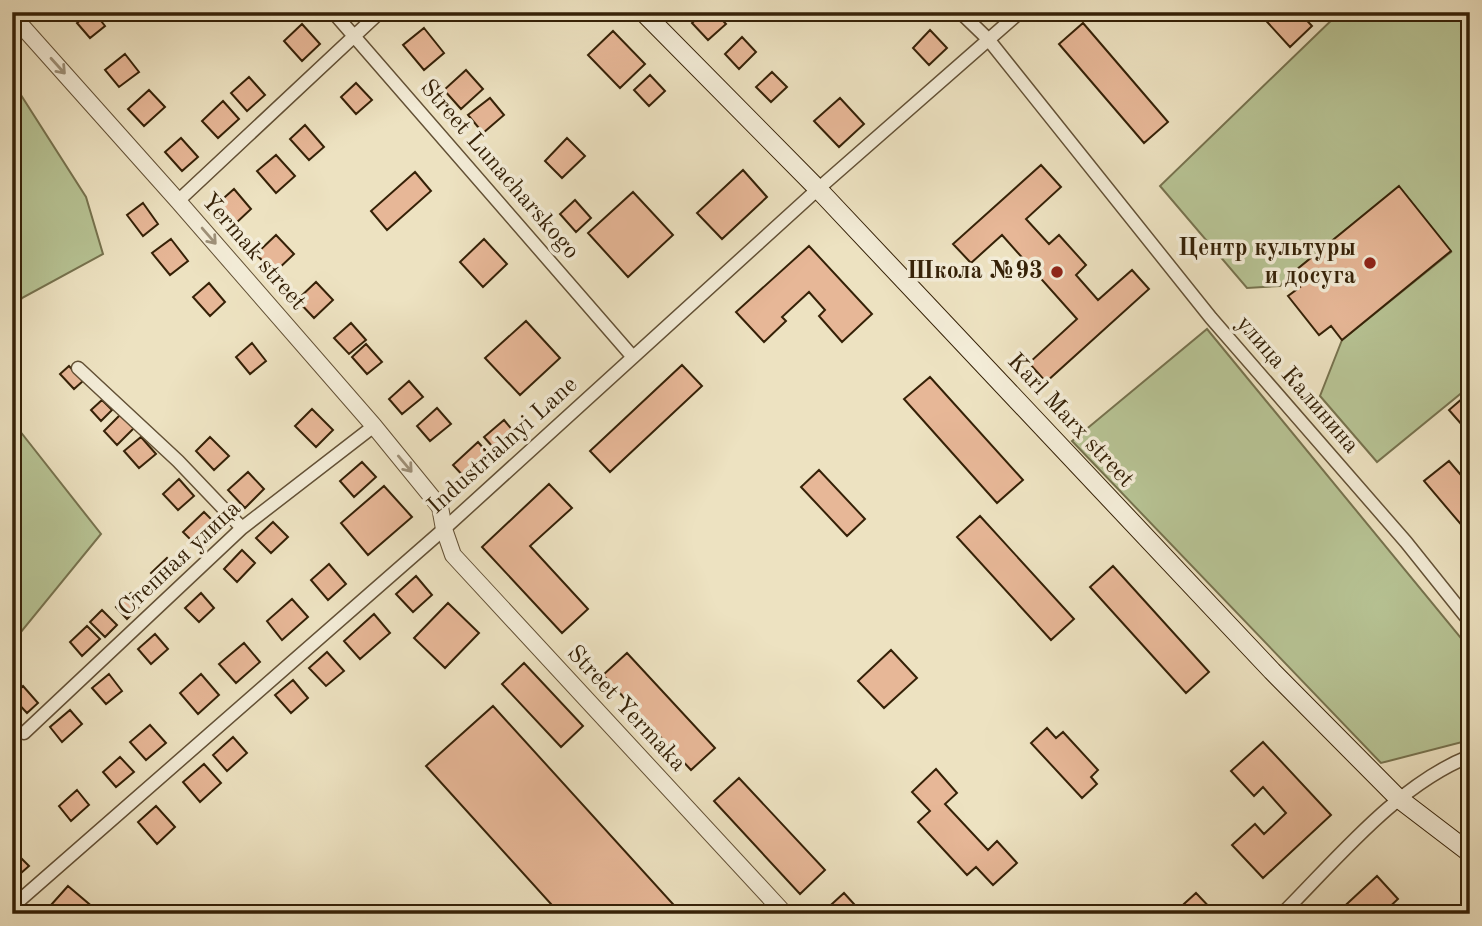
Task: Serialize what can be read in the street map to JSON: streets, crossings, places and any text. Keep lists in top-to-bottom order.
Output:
{
  "streets": {
    "main road": ["Karl Marx street"],
    "street": [
      "Street Lunacharskogo",
      "Yermak street",
      "улица Калинина",
      "Industrialnyi Lane",
      "Степная улица",
      "Street Yermaka"
    ]
  },
  "crossings": [
    ["Street Lunacharskogo", "Industrialnyi Lane"],
    ["Yermak street", "Industrialnyi Lane"],
    ["Yermak street", "Степная улица"],
    ["Yermak street", "Street Yermaka"],
    ["улица Калинина", "Industrialnyi Lane"],
    ["Karl Marx street", "Industrialnyi Lane"],
    ["Industrialnyi Lane", "Street Yermaka"]
  ],
  "one_way": ["Yermak street"],
  "places": ["Центр культуры и досуга", "Школа №93"]
}
